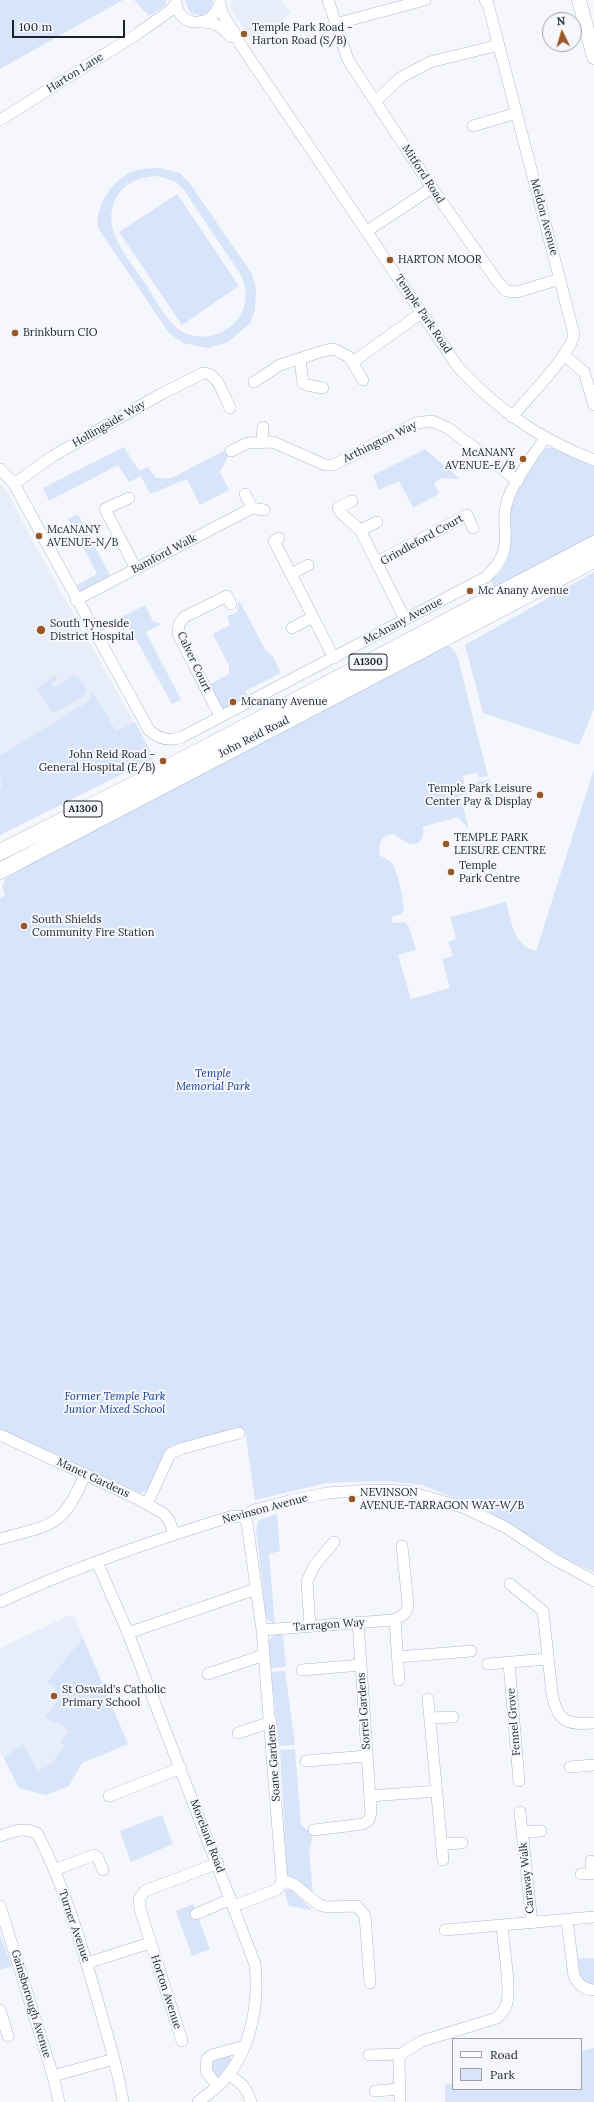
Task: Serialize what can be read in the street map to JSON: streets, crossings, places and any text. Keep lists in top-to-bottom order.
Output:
{
  "streets": {
    "highway": ["A1300", "John Reid Road"],
    "street": [
      "Harton Lane",
      "Mitford Road",
      "Meldon Avenue",
      "Temple Park Road",
      "Hollingside Way",
      "Arthington Way",
      "Grindleford Court",
      "Bamford Walk",
      "McAnany Avenue",
      "Calver Court",
      "Manet Gardens",
      "Nevinson Avenue",
      "Tarragon Way",
      "Sorrel Gardens",
      "Fennel Grove",
      "Soane Gardens",
      "Moreland Road",
      "Caraway Walk",
      "Turner Avenue",
      "Horton Avenue",
      "Gainsborough Avenue"
    ]
  },
  "crossings": [
    ["Harton Lane", "Temple Park Road"],
    ["Mitford Road", "Meldon Avenue"],
    ["Meldon Avenue", "Temple Park Road"],
    ["Temple Park Road", "McAnany Avenue"],
    ["Hollingside Way", "McAnany Avenue"],
    ["Arthington Way", "McAnany Avenue"],
    ["Grindleford Court", "McAnany Avenue"],
    ["Bamford Walk", "McAnany Avenue"],
    ["McAnany Avenue", "Calver Court"],
    ["Manet Gardens", "Nevinson Avenue"],
    ["Nevinson Avenue", "Soane Gardens"],
    ["Nevinson Avenue", "Moreland Road"],
    ["Tarragon Way", "Sorrel Gardens"],
    ["Tarragon Way", "Soane Gardens"],
    ["Moreland Road", "Horton Avenue"],
    ["Turner Avenue", "Horton Avenue"]
  ],
  "parks": ["Temple Memorial Park", "Former Temple Park Junior Mixed School"],
  "places": [
    "Temple Park Road - Harton Road (S/B)",
    "HARTON MOOR",
    "Brinkburn CIO",
    "McANANY AVENUE-E/B",
    "McANANY AVENUE-N/B",
    "Mc Anany Avenue",
    "South Tyneside District Hospital",
    "Mcanany Avenue",
    "John Reid Road - General Hospital (E/B)",
    "Temple Park Leisure Center Pay & Display",
    "TEMPLE PARK LEISURE CENTRE",
    "Temple Park Centre",
    "South Shields Community Fire Station",
    "NEVINSON AVENUE-TARRAGON WAY-W/B",
    "St Oswald's Catholic Primary School"
  ],
  "legend": ["Road", "Park"],
  "scale_bar": "100 m",
  "north": "top"
}
